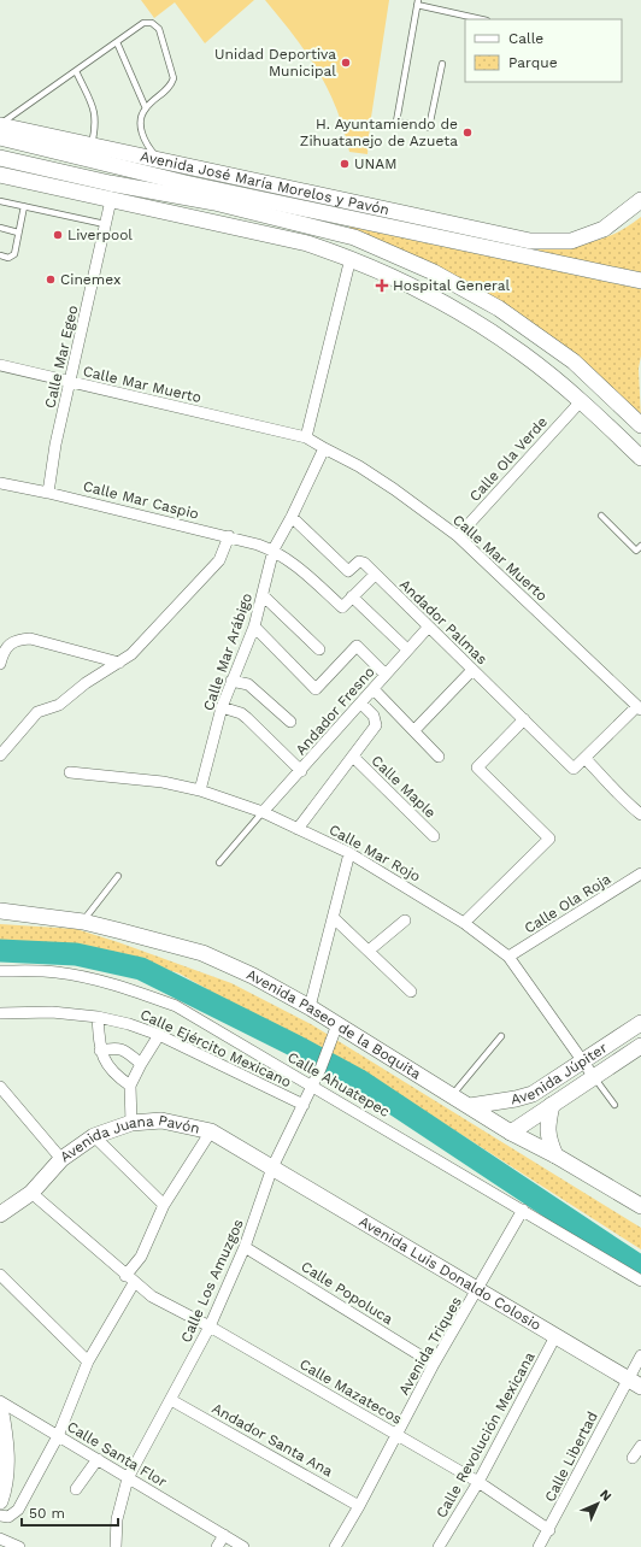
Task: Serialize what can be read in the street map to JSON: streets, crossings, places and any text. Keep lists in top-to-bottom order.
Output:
{
  "streets": {
    "main road": [
      "Avenida José María Morelos y Pavón",
      "Avenida Paseo de la Boquita",
      "Avenida Júpiter",
      "Avenida Juana Pavón",
      "Avenida Luis Donaldo Colosio"
    ],
    "street": [
      "Calle Mar Egeo",
      "Calle Mar Muerto",
      "Calle Ola Verde",
      "Calle Mar Caspio",
      "Andador Palmas",
      "Calle Mar Arábigo",
      "Andador Fresno",
      "Calle Maple",
      "Calle Mar Rojo",
      "Calle Ola Roja",
      "Calle Ejército Mexicano",
      "Calle Ahuatepec",
      "Calle Los Amuzgos",
      "Calle Popoluca",
      "Avenida Triques",
      "Calle Mazatecos",
      "Calle Revolución Mexicana",
      "Andador Santa Ana",
      "Calle Santa Flor",
      "Calle Libertad"
    ]
  },
  "crossings": [
    ["Calle Mar Egeo", "Calle Mar Muerto"],
    ["Calle Mar Egeo", "Calle Mar Caspio"],
    ["Calle Mar Muerto", "Calle Ola Verde"],
    ["Calle Mar Muerto", "Calle Mar Arábigo"],
    ["Calle Mar Caspio", "Calle Mar Arábigo"],
    ["Andador Palmas", "Calle Mar Arábigo"],
    ["Andador Palmas", "Andador Fresno"],
    ["Calle Mar Arábigo", "Calle Mar Rojo"],
    ["Andador Fresno", "Calle Mar Rojo"],
    ["Calle Mar Rojo", "Calle Ola Roja"],
    ["Calle Mar Rojo", "Avenida Júpiter"],
    ["Avenida Paseo de la Boquita", "Avenida Júpiter"],
    ["Avenida Paseo de la Boquita", "Calle Los Amuzgos"],
    ["Calle Ejército Mexicano", "Calle Los Amuzgos"],
    ["Calle Ahuatepec", "Calle Los Amuzgos"],
    ["Calle Ahuatepec", "Avenida Triques"],
    ["Avenida Juana Pavón", "Avenida Luis Donaldo Colosio"],
    ["Avenida Juana Pavón", "Calle Los Amuzgos"],
    ["Avenida Juana Pavón", "Calle Mazatecos"],
    ["Avenida Luis Donaldo Colosio", "Calle Los Amuzgos"],
    ["Avenida Luis Donaldo Colosio", "Avenida Triques"],
    ["Avenida Luis Donaldo Colosio", "Calle Revolución Mexicana"],
    ["Avenida Luis Donaldo Colosio", "Calle Libertad"],
    ["Calle Los Amuzgos", "Calle Popoluca"],
    ["Calle Los Amuzgos", "Calle Mazatecos"],
    ["Calle Los Amuzgos", "Andador Santa Ana"],
    ["Calle Los Amuzgos", "Calle Santa Flor"],
    ["Calle Popoluca", "Avenida Triques"],
    ["Avenida Triques", "Calle Mazatecos"],
    ["Avenida Triques", "Andador Santa Ana"],
    ["Calle Mazatecos", "Calle Revolución Mexicana"],
    ["Calle Mazatecos", "Calle Libertad"]
  ],
  "places": {
    "other": [
      "Unidad Deportiva Municipal",
      "H. Ayuntamiendo de Zihuatanejo de Azueta",
      "UNAM",
      "Liverpool",
      "Cinemex"
    ],
    "health": ["Hospital General"]
  },
  "legend": ["Calle", "Parque"],
  "scale_bar": "50 m",
  "north": "top right"
}
